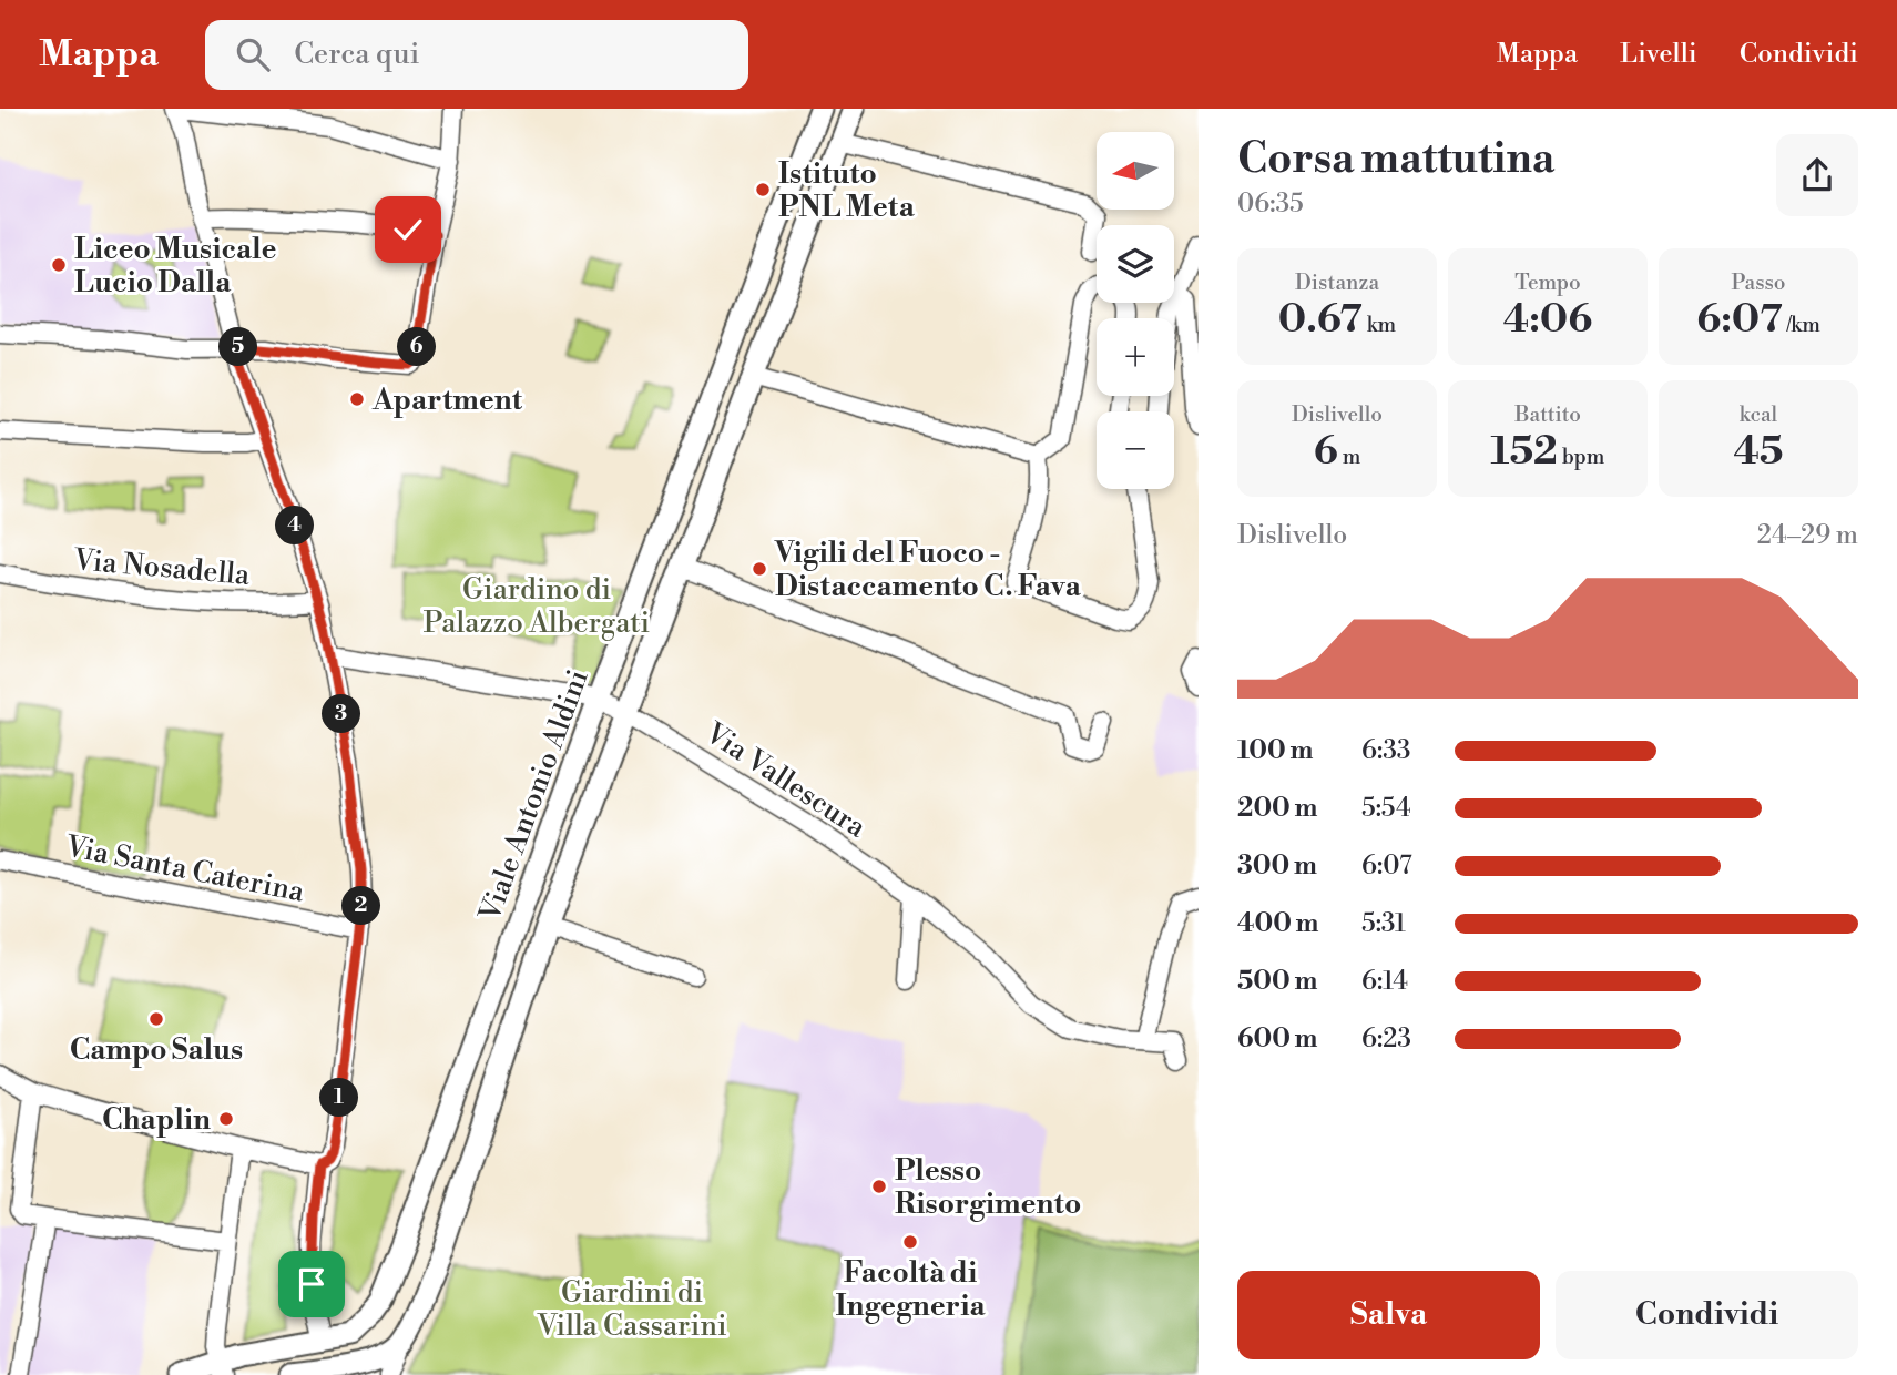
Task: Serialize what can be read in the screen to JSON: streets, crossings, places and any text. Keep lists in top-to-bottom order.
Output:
{
  "streets": {
    "main road": ["Viale Antonio Aldini"],
    "street": ["Via Nosadella", "Via Vallescura", "Via Santa Caterina"]
  },
  "crossings": [
    ["Via Vallescura", "Viale Antonio Aldini"]
  ],
  "parks": ["Giardino di Palazzo Albergati", "Giardini di Villa Cassarini"],
  "places": [
    "Istituto PNL Meta",
    "Liceo Musicale Lucio Dalla",
    "Apartment",
    "Vigili del Fuoco - Distaccamento C. Fava",
    "Campo Salus",
    "Chaplin",
    "Plesso Risorgimento",
    "Facoltà di Ingegneria"
  ],
  "north": "left",
  "page": {
    "header": "Mappa",
    "search": "Cerca qui",
    "nav": ["Mappa", "Livelli", "Condividi"],
    "heading": ["Corsa mattutina", "06:35"],
    "map_buttons": ["+", "−"],
    "stats": [
      ["Distanza", "0.67 km"],
      ["Tempo", "4:06"],
      ["Passo", "6:07 /km"],
      ["Dislivello", "6 m"],
      ["Battito", "152 bpm"],
      ["kcal", "45"]
    ],
    "pins": [
      "5",
      "6",
      "4",
      "3",
      "2",
      "1"
    ],
    "chart": ["Dislivello", "24–29 m"],
    "list": [
      {
        "name": "100 m",
        "note": "6:33"
      },
      {
        "name": "200 m",
        "note": "5:54"
      },
      {
        "name": "300 m",
        "note": "6:07"
      },
      {
        "name": "400 m",
        "note": "5:31"
      },
      {
        "name": "500 m",
        "note": "6:14"
      },
      {
        "name": "600 m",
        "note": "6:23"
      }
    ],
    "buttons": ["Salva", "Condividi"]
  }
}
